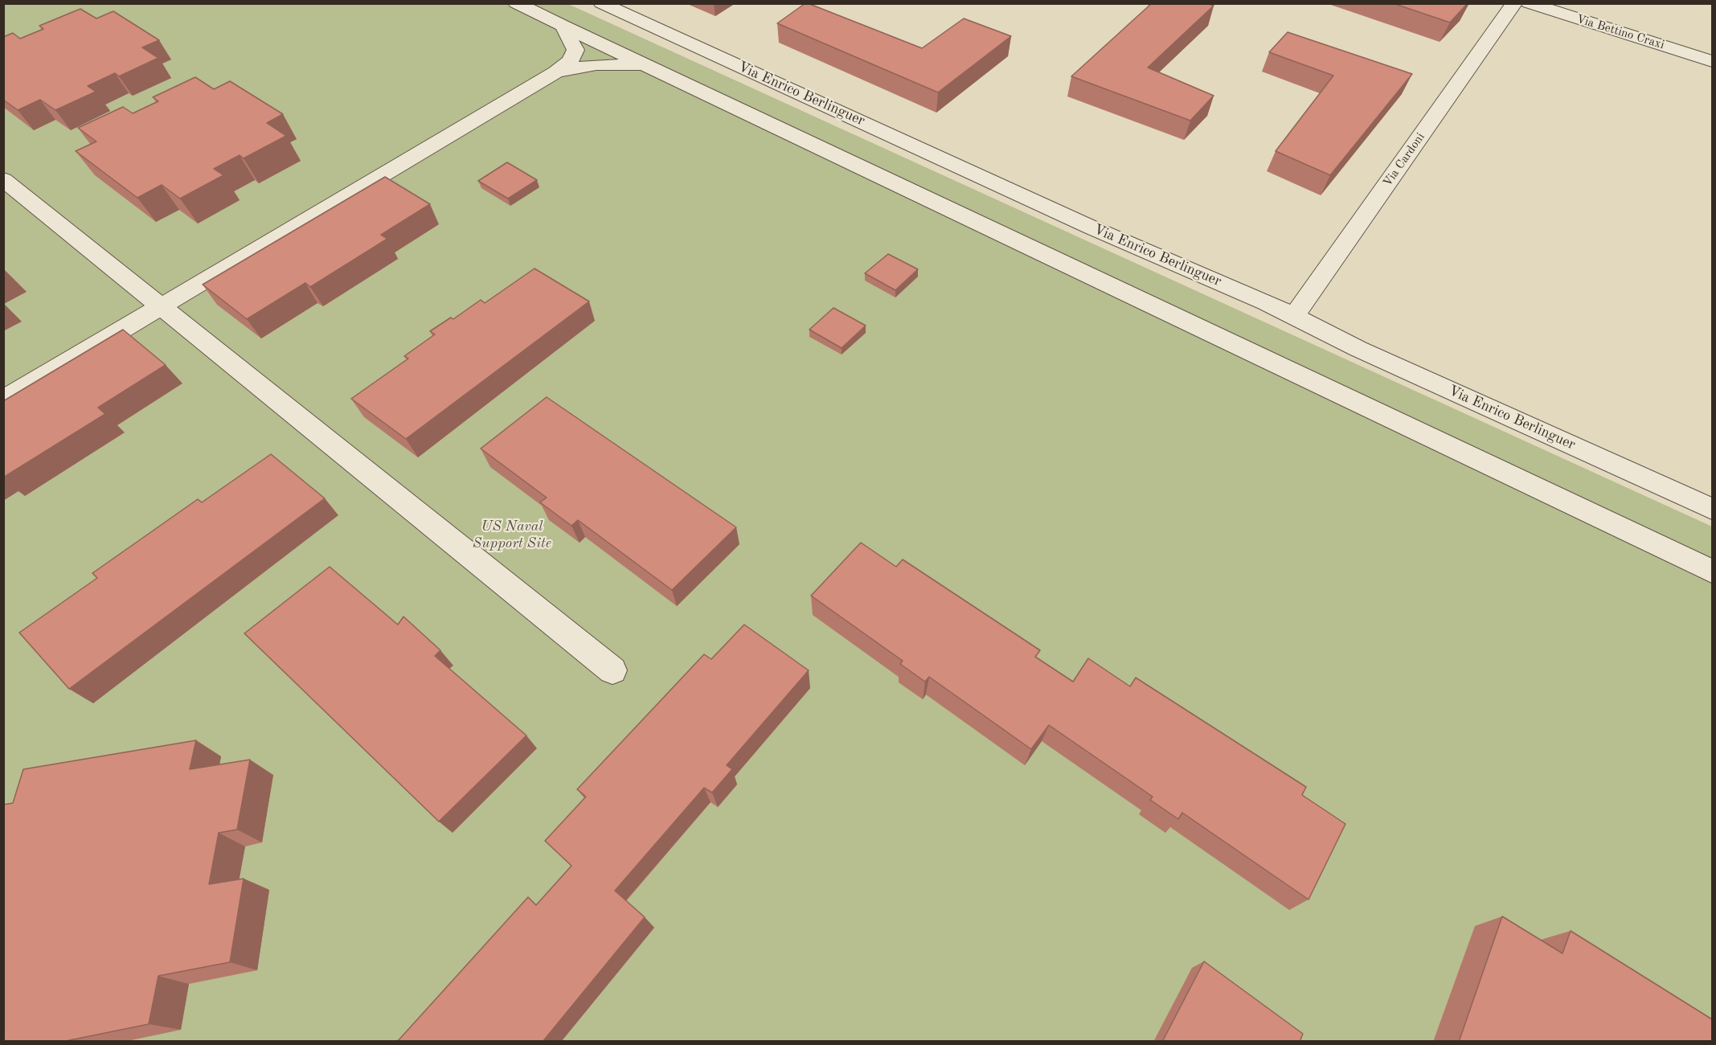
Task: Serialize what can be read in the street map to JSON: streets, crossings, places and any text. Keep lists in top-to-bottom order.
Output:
{
  "streets": {
    "street": ["Via Bettino Craxi", "Via Enrico Berlinguer", "Via Cardoni"]
  },
  "crossings": [
    ["Via Enrico Berlinguer", "Via Cardoni"]
  ],
  "parks": ["US Naval Support Site"]
}
